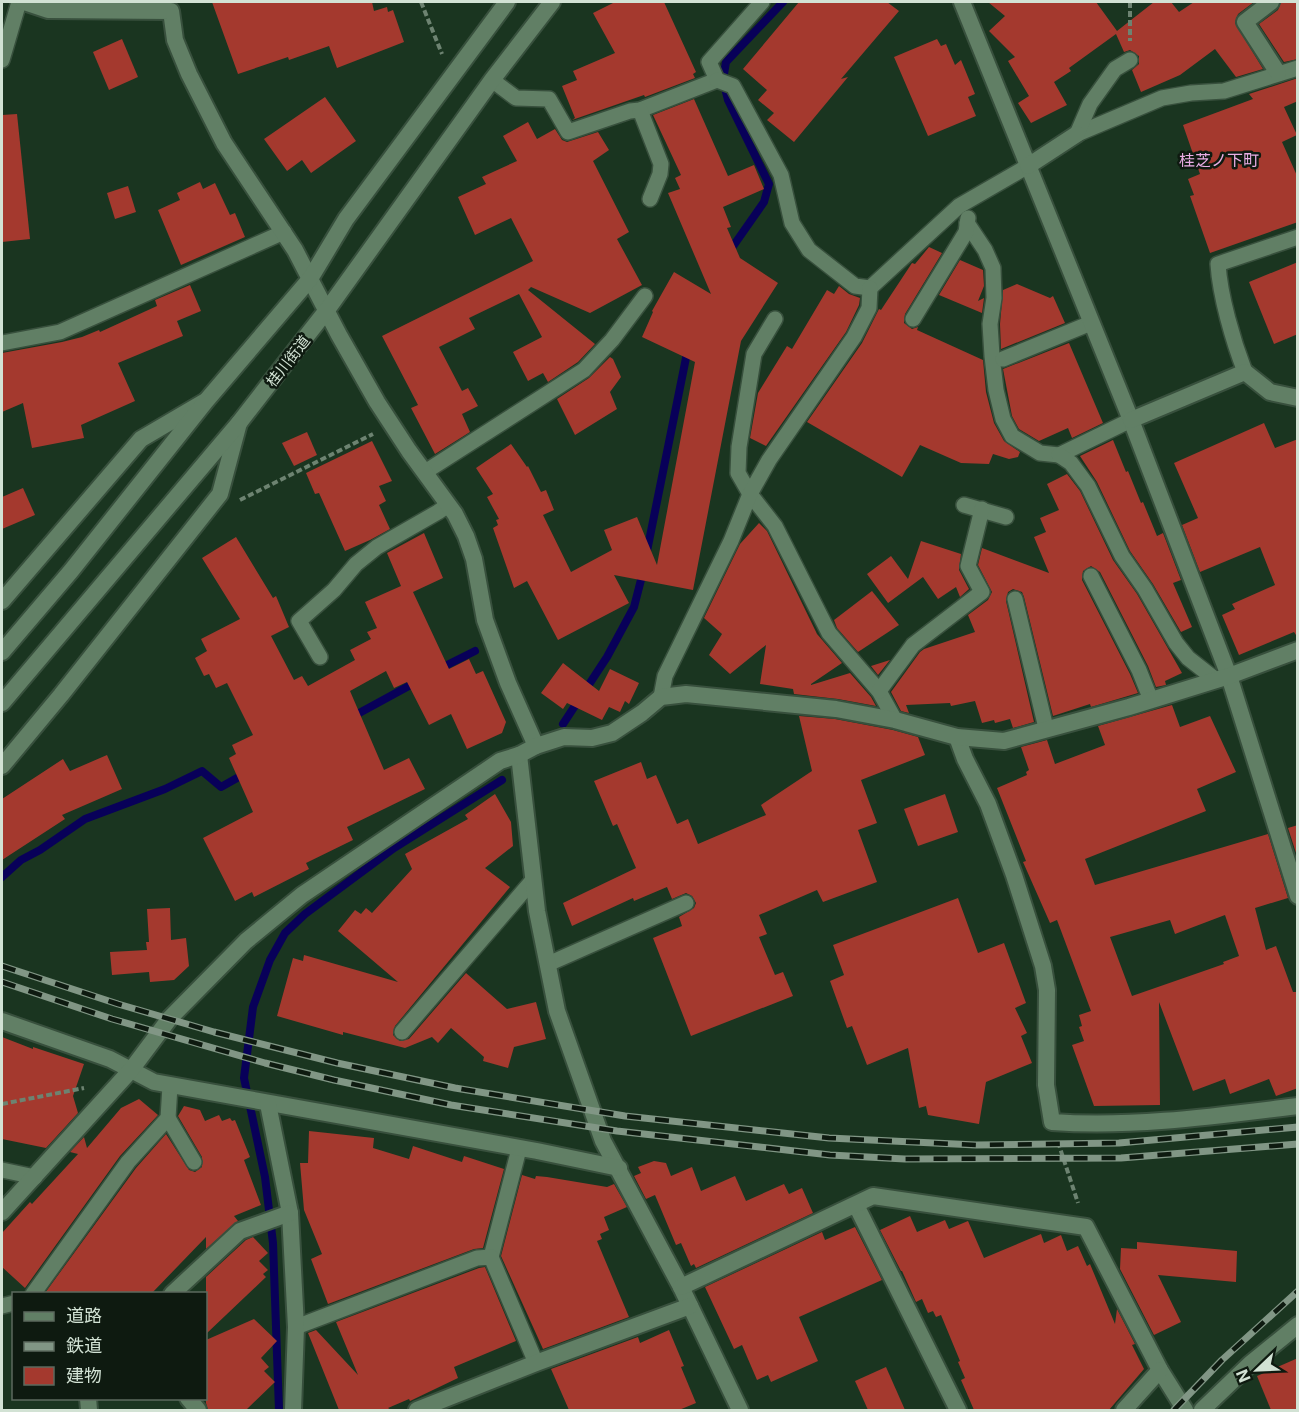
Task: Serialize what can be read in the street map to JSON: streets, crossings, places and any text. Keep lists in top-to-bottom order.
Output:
{
  "streets": {
    "street": ["桂川街道"]
  },
  "districts": ["桂芝ノ下町"],
  "legend": ["道路", "鉄道", "建物"],
  "north": "bottom left"
}
